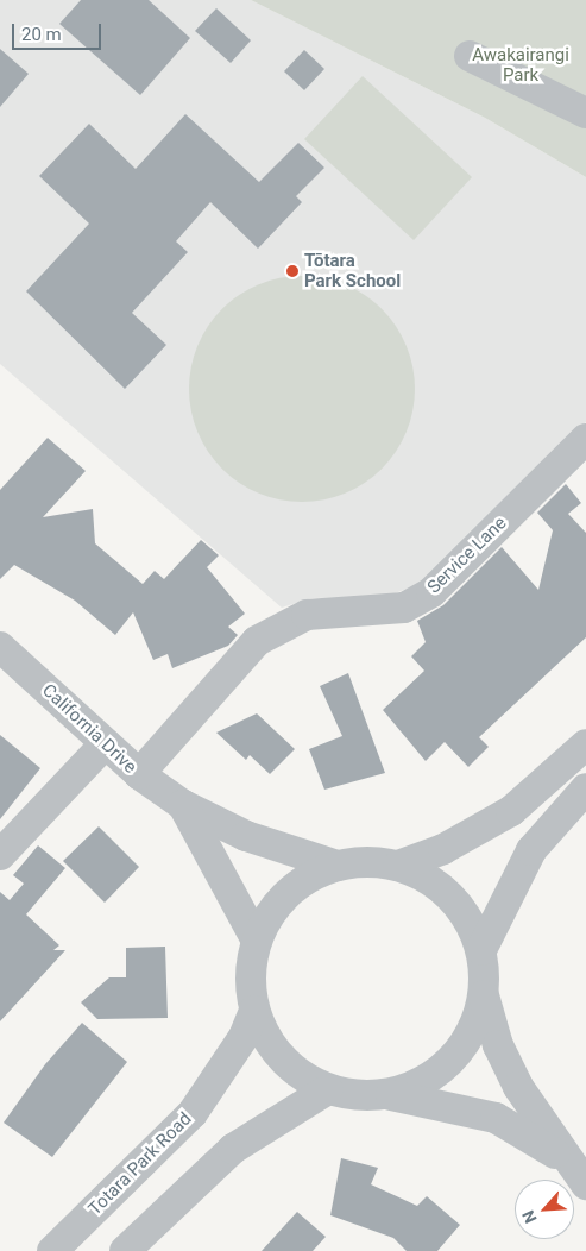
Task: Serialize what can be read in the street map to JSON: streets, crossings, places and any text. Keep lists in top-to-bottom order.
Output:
{
  "streets": {
    "street": ["Service Lane", "California Drive", "Totara Park Road"]
  },
  "crossings": [
    ["Service Lane", "California Drive"]
  ],
  "parks": ["Awakairangi Park"],
  "places": ["Tōtara Park School"],
  "scale_bar": "20 m",
  "north": "bottom left"
}
